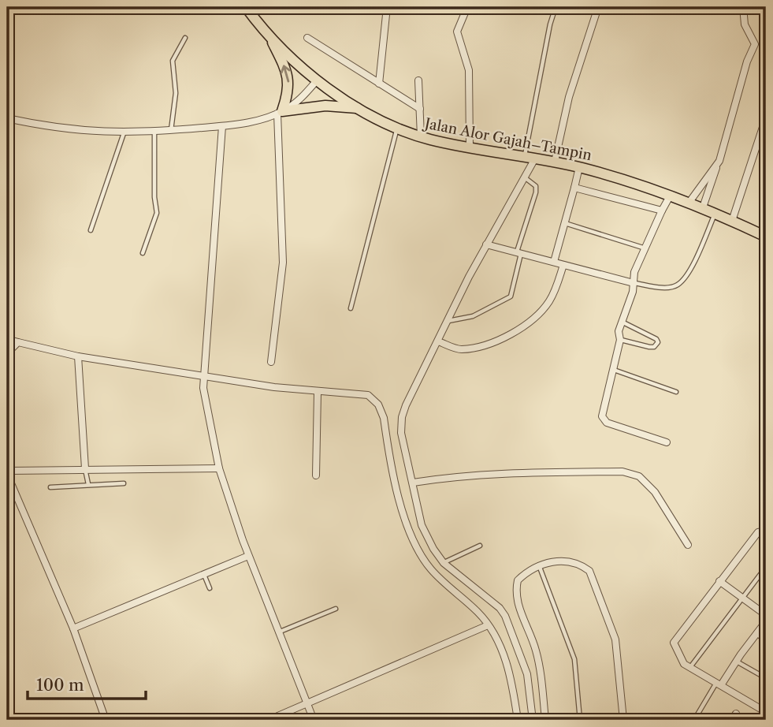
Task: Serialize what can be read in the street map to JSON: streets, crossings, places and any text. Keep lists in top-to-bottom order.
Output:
{
  "streets": {
    "main road": ["Jalan Alor Gajah–Tampin"]
  },
  "scale_bar": "100 m"
}
